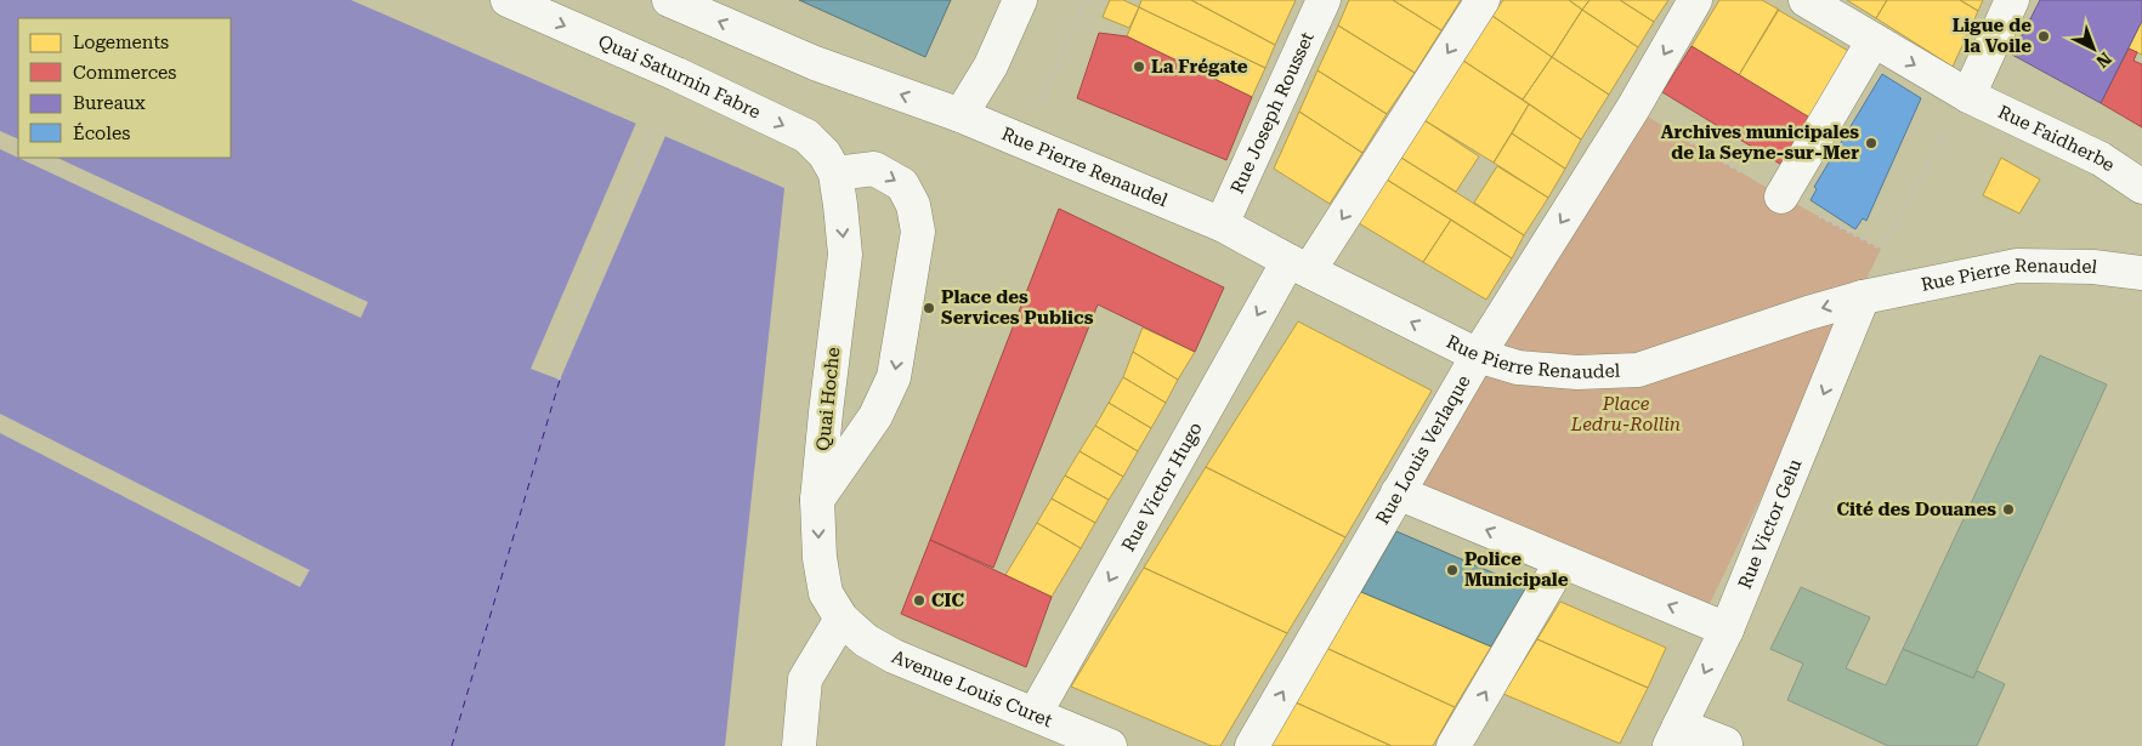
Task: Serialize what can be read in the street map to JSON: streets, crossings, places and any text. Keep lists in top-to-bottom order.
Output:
{
  "streets": {
    "street": [
      "Quai Saturnin Fabre",
      "Rue Joseph Rousset",
      "Rue Faidherbe",
      "Rue Pierre Renaudel",
      "Quai Hoche",
      "Rue Louis Verlaque",
      "Rue Victor Hugo",
      "Rue Victor Gelu",
      "Avenue Louis Curet"
    ]
  },
  "crossings": [
    ["Quai Saturnin Fabre", "Quai Hoche"],
    ["Rue Joseph Rousset", "Rue Pierre Renaudel"],
    ["Rue Pierre Renaudel", "Rue Louis Verlaque"],
    ["Rue Pierre Renaudel", "Rue Victor Hugo"],
    ["Rue Pierre Renaudel", "Rue Victor Gelu"],
    ["Quai Hoche", "Avenue Louis Curet"],
    ["Rue Victor Hugo", "Avenue Louis Curet"]
  ],
  "one_way": ["Quai Hoche", "Rue Victor Hugo", "Rue Victor Gelu"],
  "parks": ["Place Ledru-Rollin"],
  "places": [
    "Ligue de la Voile",
    "La Frégate",
    "Archives municipales de la Seyne-sur-Mer",
    "Place des Services Publics",
    "Cité des Douanes",
    "Police Municipale",
    "CIC"
  ],
  "legend": [
    "Logements",
    "Commerces",
    "Bureaux",
    "Écoles"
  ],
  "north": "bottom right"
}
